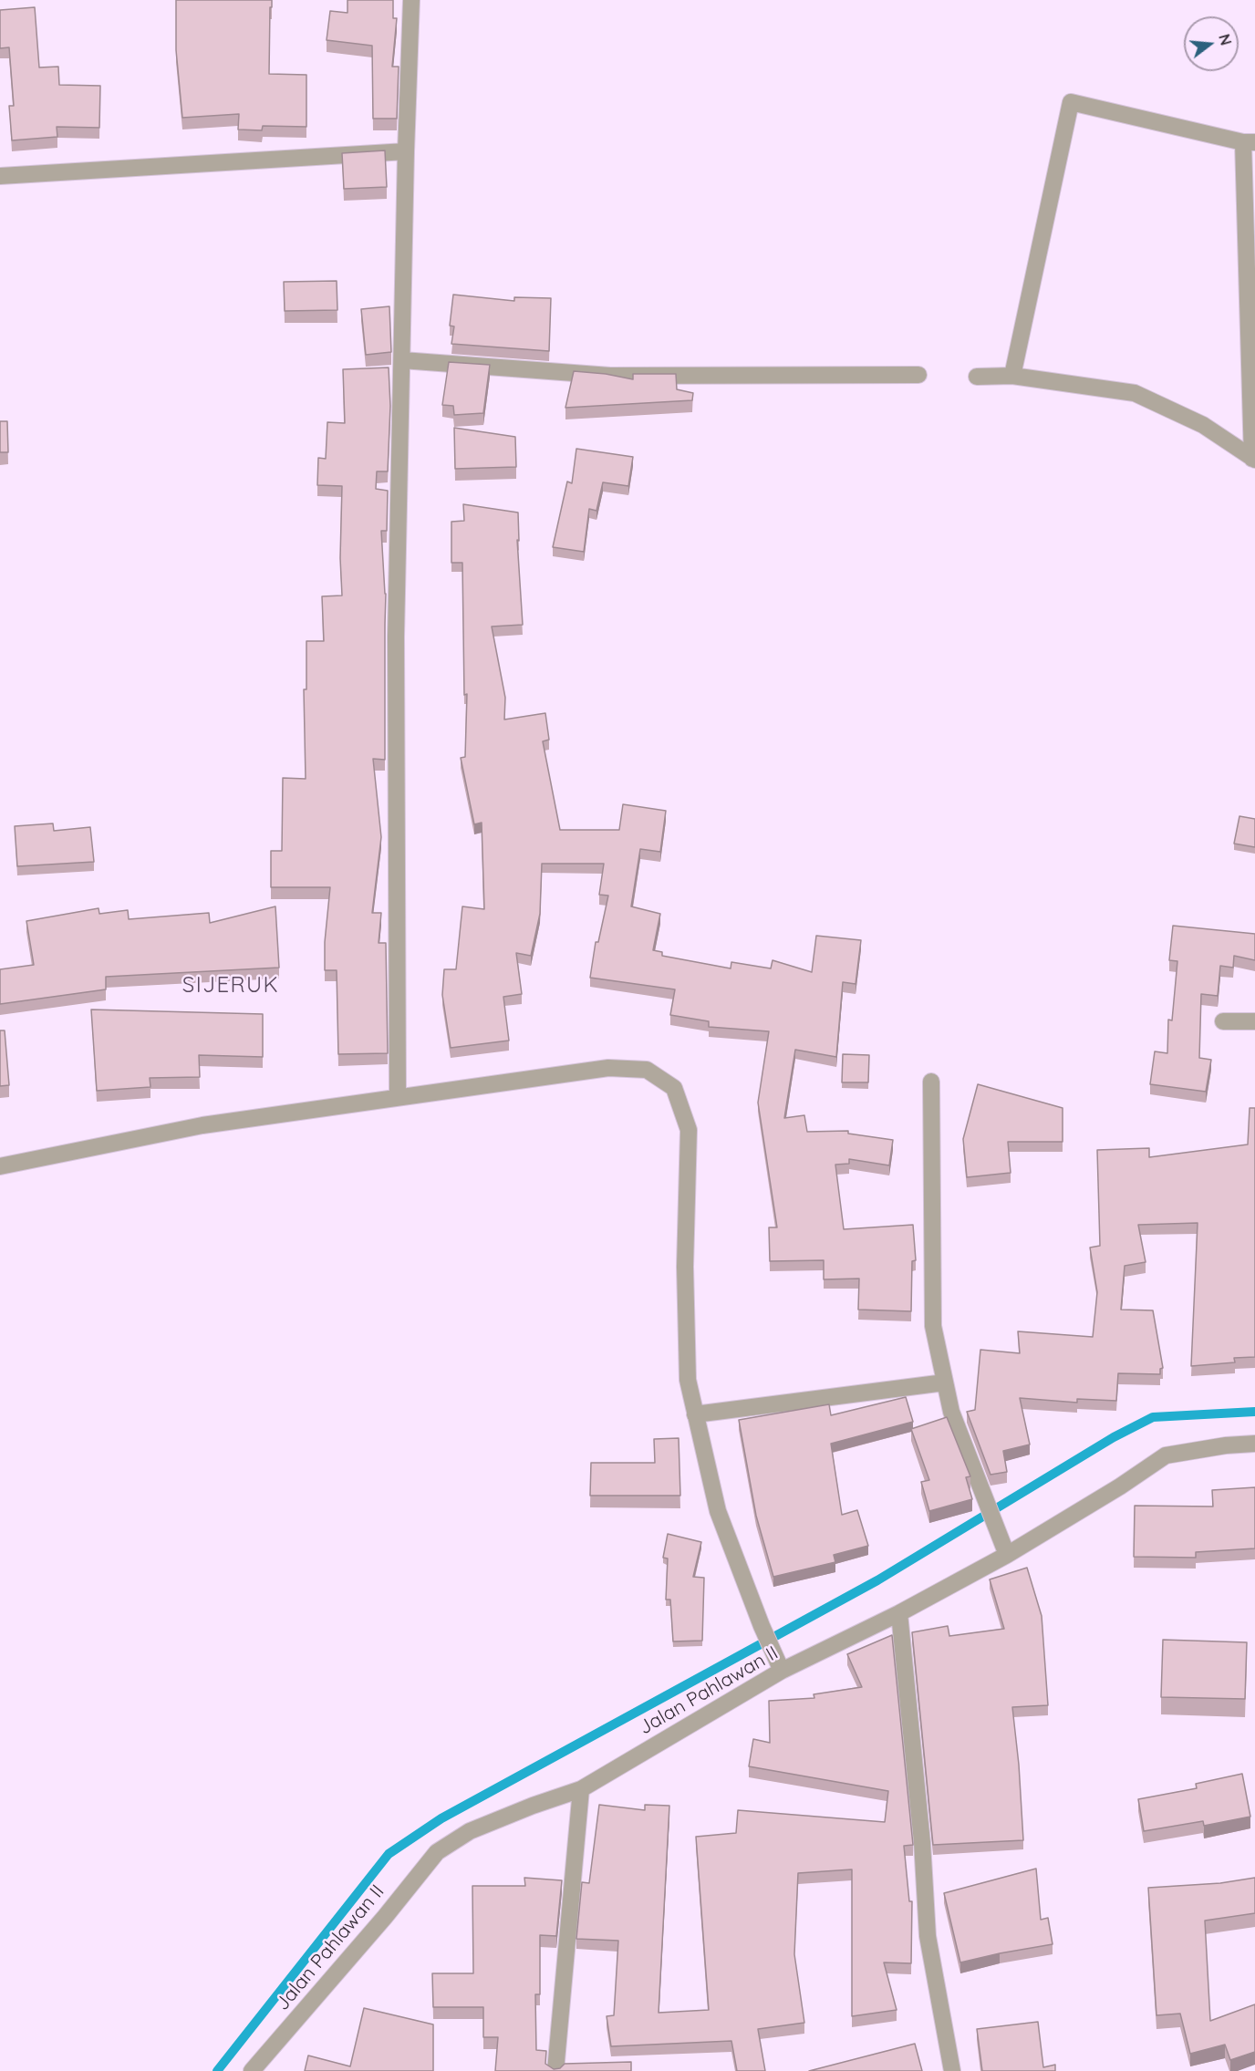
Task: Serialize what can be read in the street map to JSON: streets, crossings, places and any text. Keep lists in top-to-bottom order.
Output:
{
  "streets": {
    "street": ["Jalan Pahlawan II"]
  },
  "districts": ["SIJERUK"],
  "north": "right"
}
